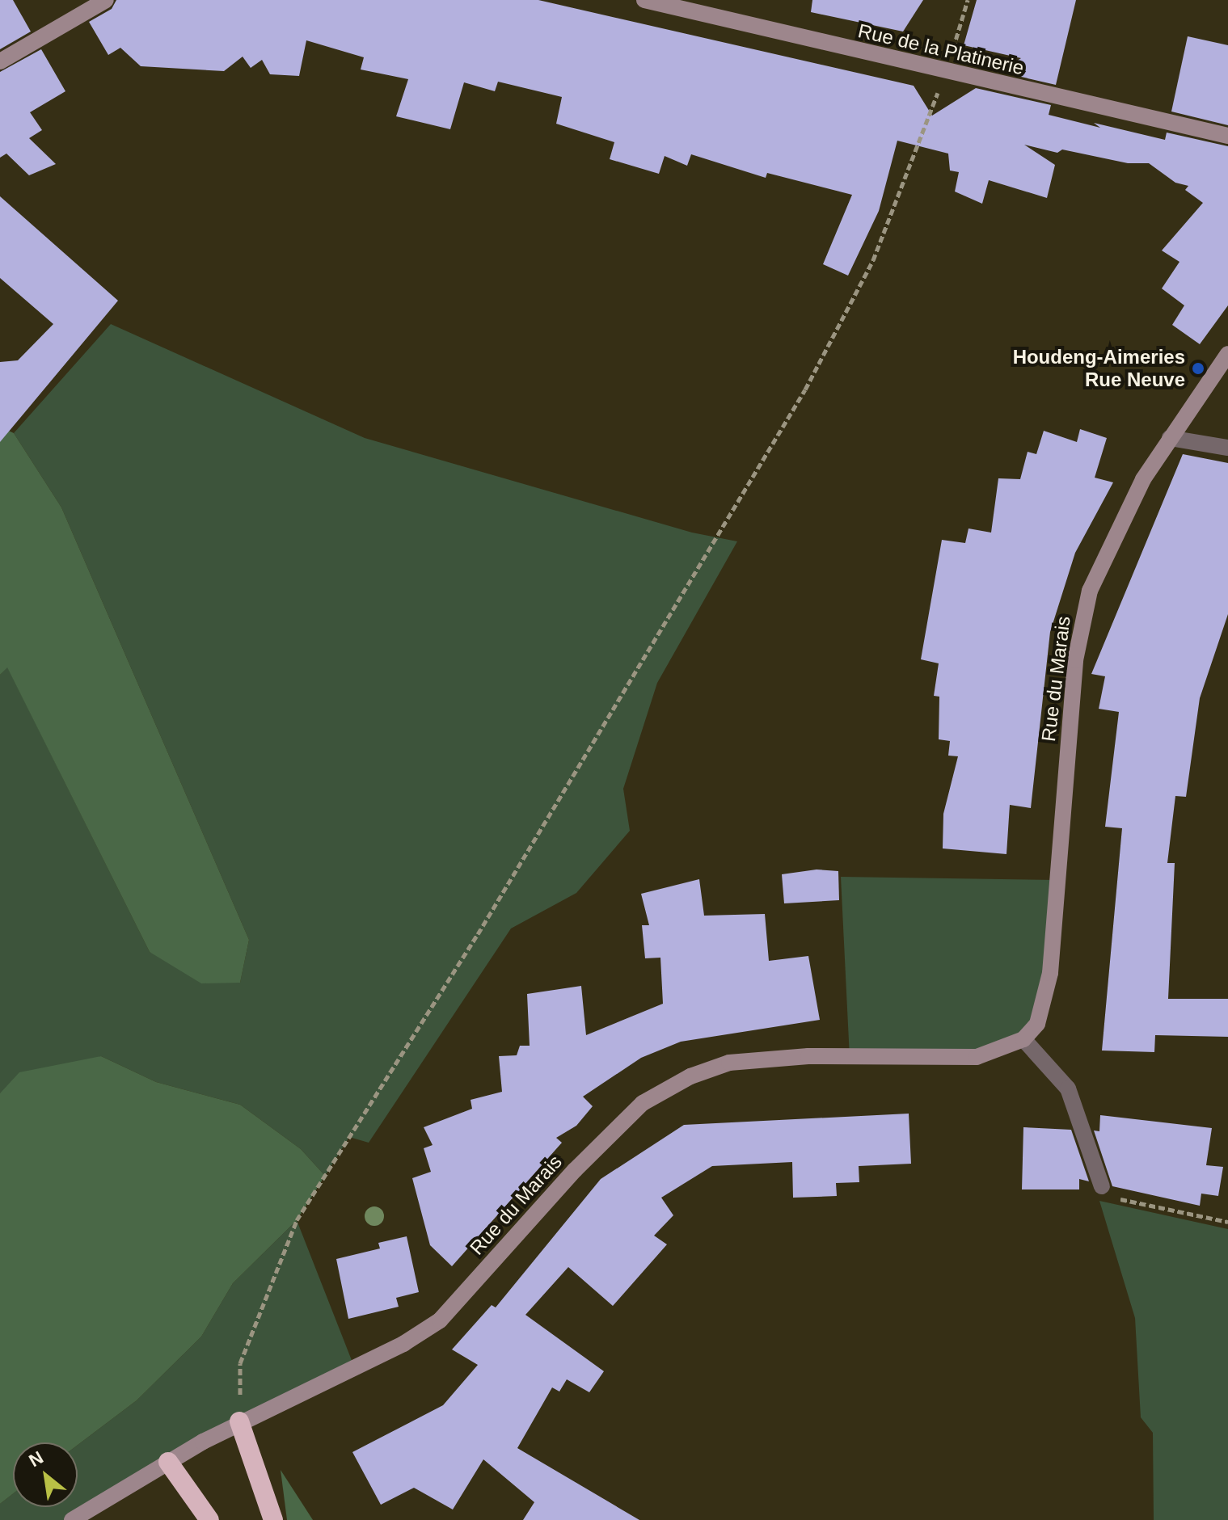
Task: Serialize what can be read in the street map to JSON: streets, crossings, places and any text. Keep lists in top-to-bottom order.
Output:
{
  "streets": {
    "street": ["Rue de la Platinerie", "Rue du Marais"]
  },
  "places": ["Houdeng-Aimeries Rue Neuve"],
  "north": "top left"
}
